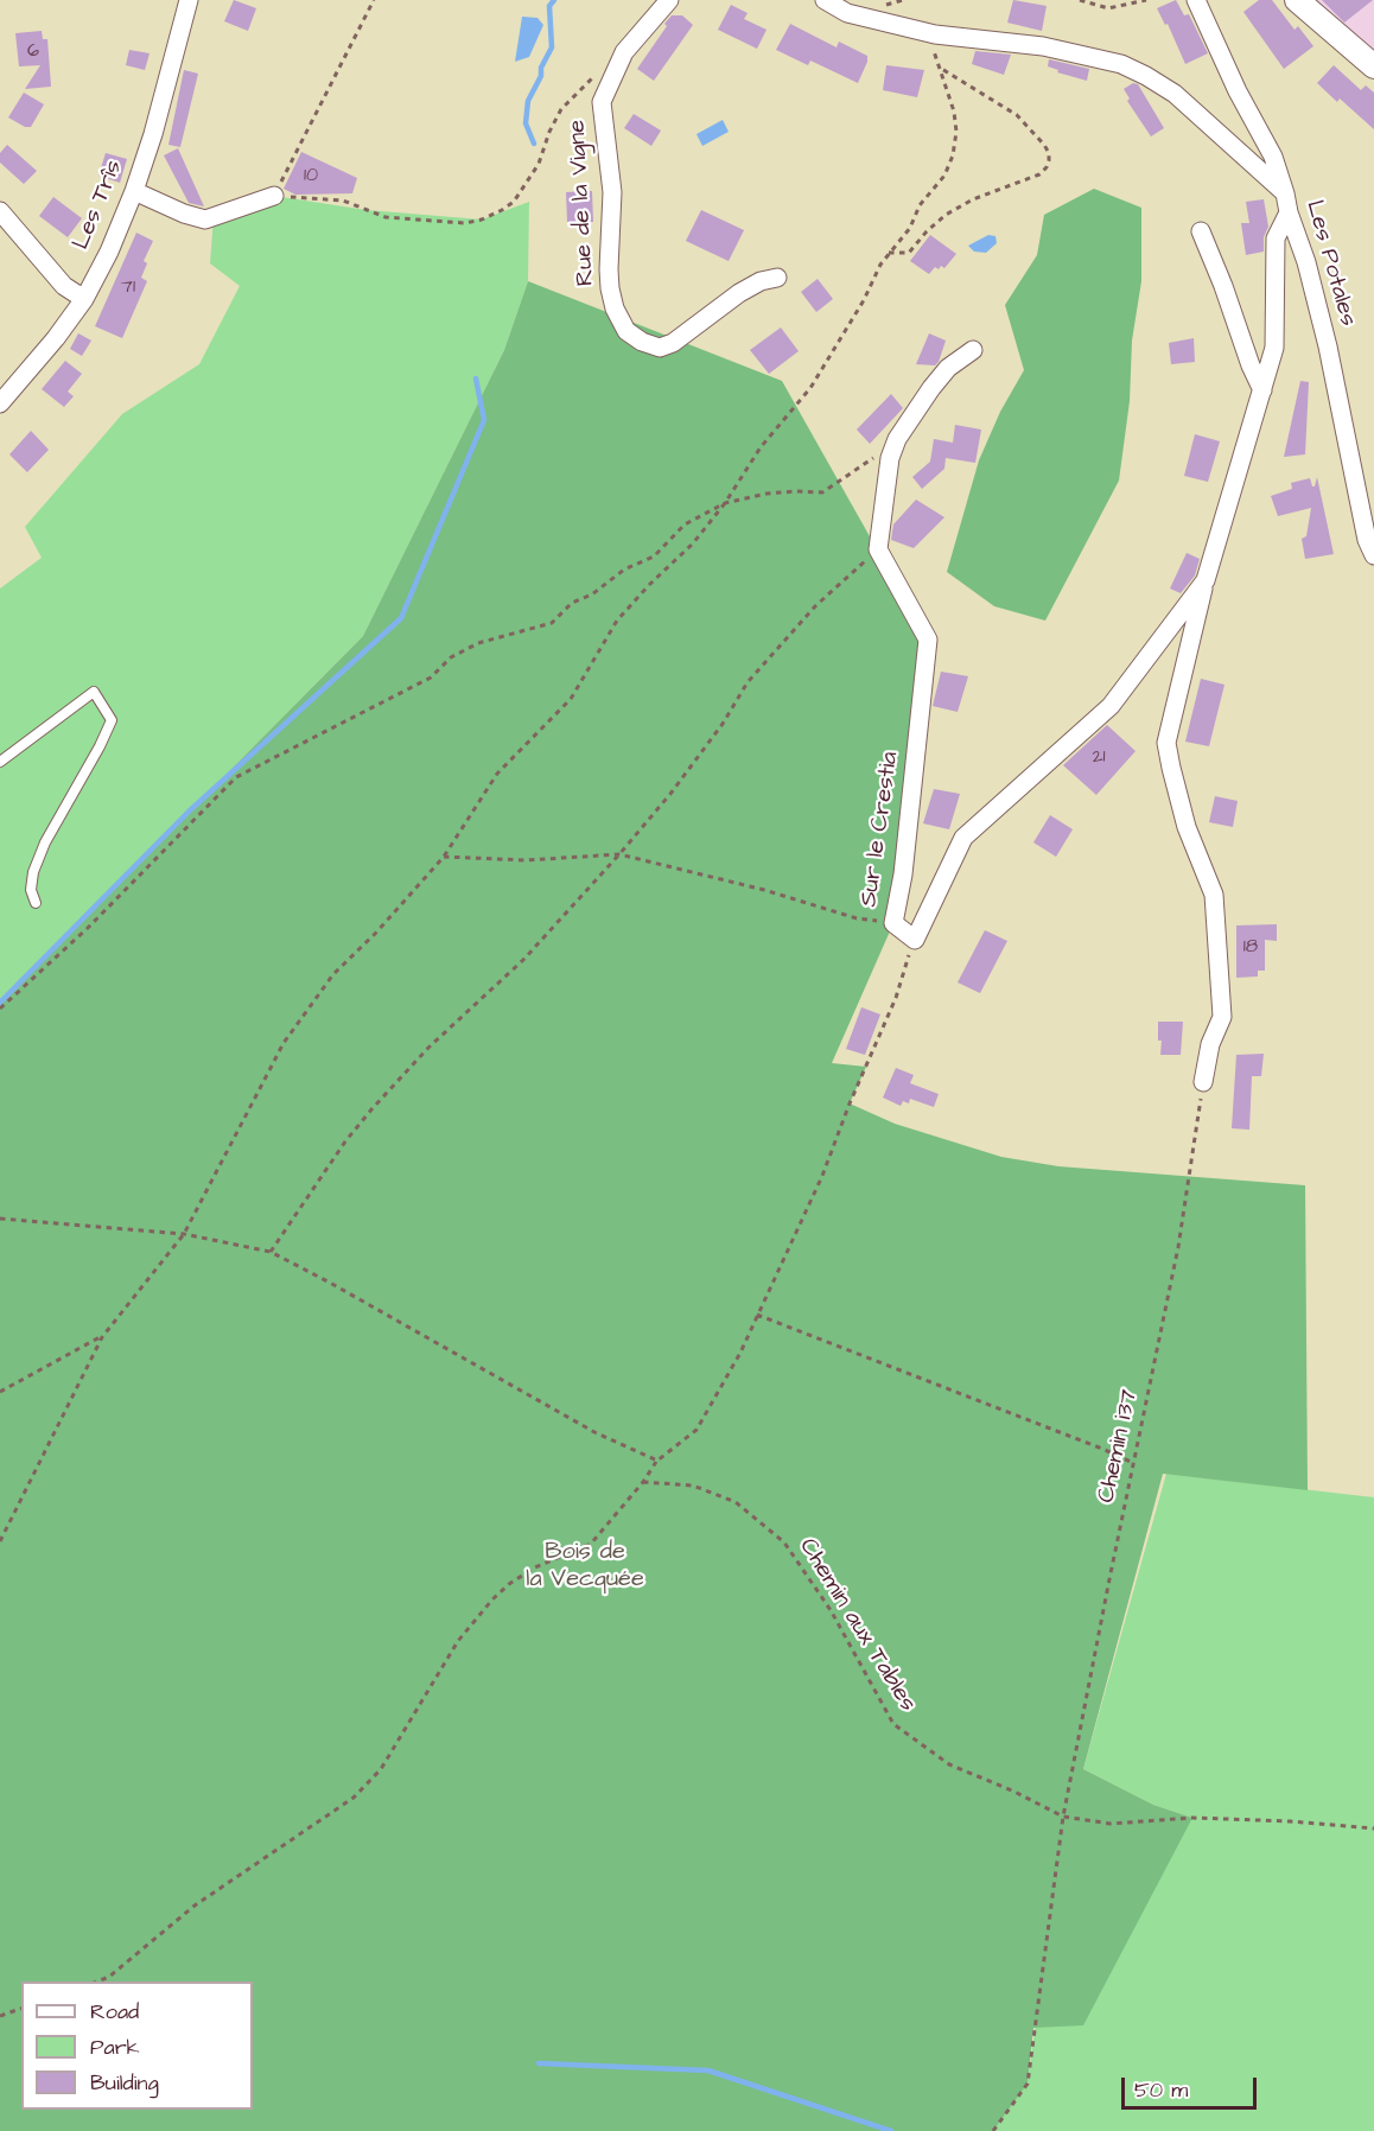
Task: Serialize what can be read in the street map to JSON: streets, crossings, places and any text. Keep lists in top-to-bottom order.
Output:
{
  "streets": {
    "street": [
      "Rue de la Vigne",
      "Les Trîs",
      "Les Potales",
      "Sur le Crestia"
    ],
    "path": ["Chemin i37", "Chemin aux Tables"]
  },
  "crossings": [
    ["Chemin i37", "Chemin aux Tables"]
  ],
  "parks": ["Bois de la Vecquée"],
  "house_numbers": [
    "6",
    "10",
    "71",
    "21",
    "18"
  ],
  "legend": ["Road", "Park", "Building"],
  "scale_bar": "50 m"
}
